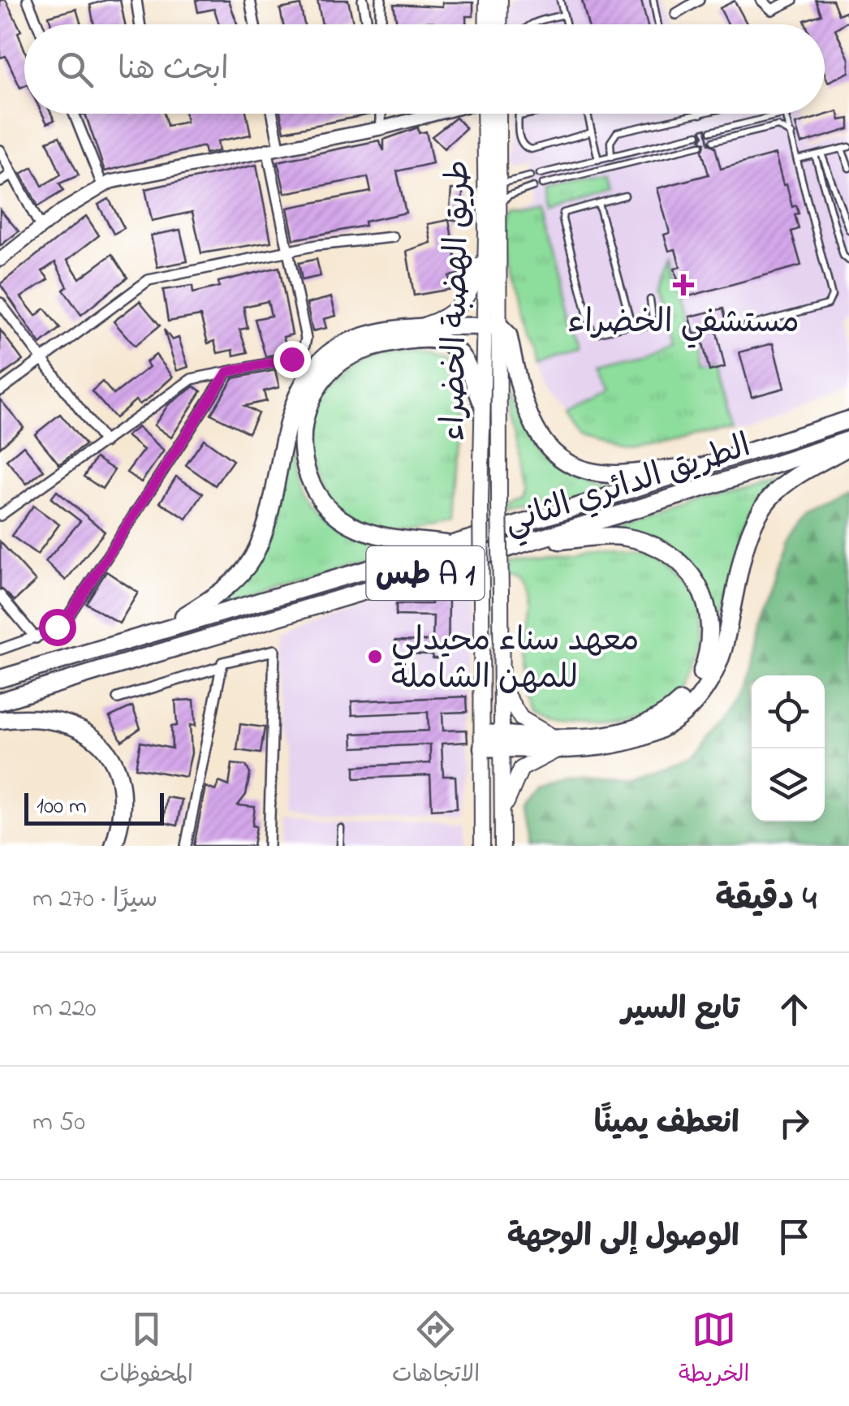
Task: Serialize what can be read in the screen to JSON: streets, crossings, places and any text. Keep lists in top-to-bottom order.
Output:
{
  "streets": {
    "highway": ["الطريق الدائري الثاني", "طس A 1"],
    "main road": ["طريق الهضبة الخضراء"]
  },
  "places": {
    "health": ["مستشفي الخضراء"],
    "other": ["معهد سناء محيدلي للمهن الشاملة"]
  },
  "scale_bar": "100 m",
  "page": {
    "search": "ابحث هنا",
    "scale": "100 m",
    "heading": ["4 دقيقة", "سيرًا · 270 m"],
    "list": [
      ["تابع السير", "220 m"],
      ["انعطف يمينًا", "50 m"],
      "الوصول إلى الوجهة"
    ],
    "nav": ["الخريطة", "الاتجاهات", "المحفوظات"]
  }
}
